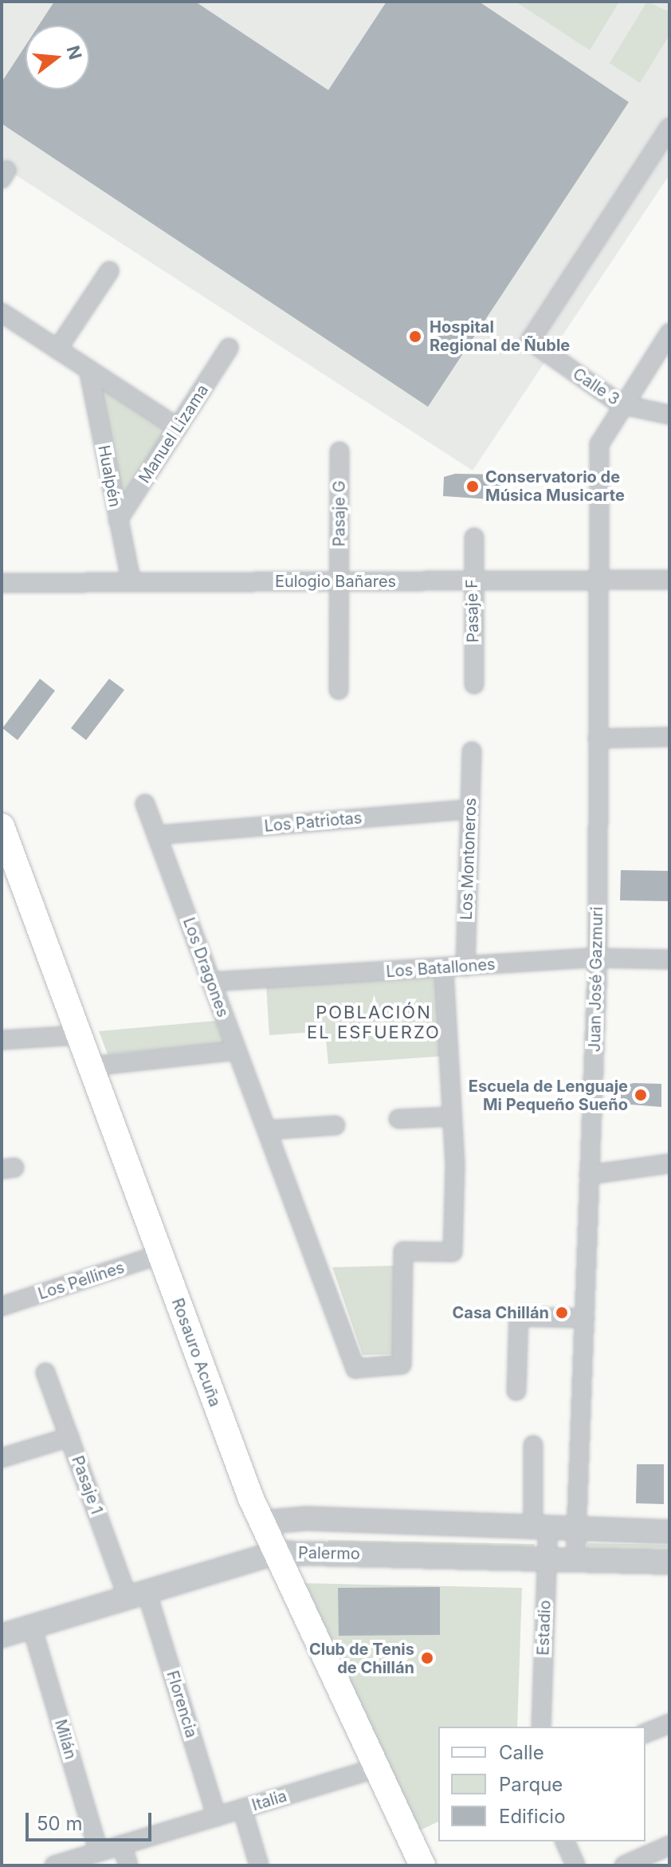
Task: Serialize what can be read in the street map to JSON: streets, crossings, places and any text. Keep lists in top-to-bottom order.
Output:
{
  "streets": {
    "main road": ["Rosauro Acuña"],
    "street": [
      "Calle 3",
      "Manuel Lizama",
      "Hualpén",
      "Pasaje G",
      "Eulogio Bañares",
      "Pasaje F",
      "Los Patriotas",
      "Los Montoneros",
      "Los Dragones",
      "Los Batallones",
      "Juan José Gazmuri",
      "Los Pellines",
      "Pasaje 1",
      "Palermo",
      "Estadio",
      "Florencia",
      "Milán",
      "Italia"
    ]
  },
  "crossings": [
    ["Calle 3", "Juan José Gazmuri"],
    ["Manuel Lizama", "Hualpén"],
    ["Hualpén", "Eulogio Bañares"],
    ["Pasaje G", "Eulogio Bañares"],
    ["Eulogio Bañares", "Pasaje F"],
    ["Eulogio Bañares", "Juan José Gazmuri"],
    ["Los Patriotas", "Los Montoneros"],
    ["Los Patriotas", "Los Dragones"],
    ["Los Montoneros", "Los Batallones"],
    ["Los Dragones", "Los Batallones"],
    ["Los Batallones", "Juan José Gazmuri"],
    ["Juan José Gazmuri", "Palermo"],
    ["Los Pellines", "Rosauro Acuña"],
    ["Rosauro Acuña", "Palermo"],
    ["Rosauro Acuña", "Italia"],
    ["Pasaje 1", "Palermo"],
    ["Pasaje 1", "Florencia"],
    ["Palermo", "Estadio"],
    ["Palermo", "Florencia"],
    ["Palermo", "Milán"],
    ["Florencia", "Italia"],
    ["Milán", "Italia"]
  ],
  "districts": ["POBLACIÓN EL ESFUERZO"],
  "places": [
    "Hospital Regional de Ñuble",
    "Conservatorio de Música Musicarte",
    "Escuela de Lenguaje Mi Pequeño Sueño",
    "Casa Chillán",
    "Club de Tenis de Chillán"
  ],
  "legend": ["Calle", "Parque", "Edificio"],
  "scale_bar": "50 m",
  "north": "right"
}
